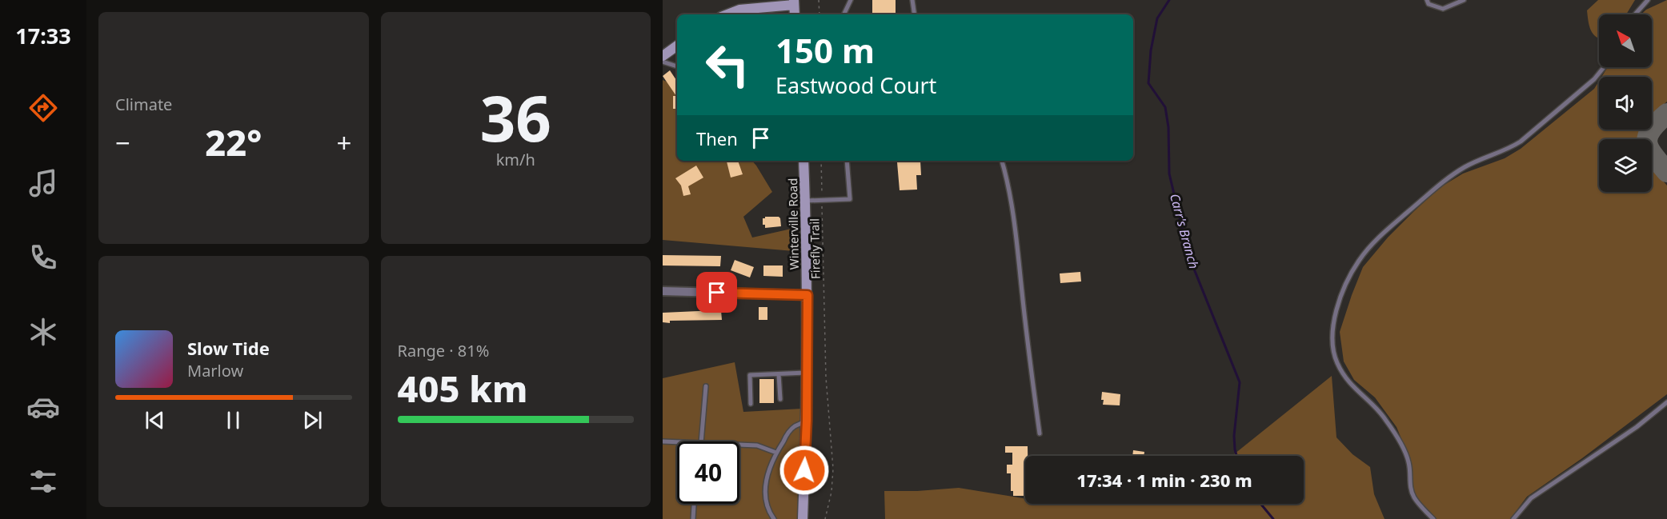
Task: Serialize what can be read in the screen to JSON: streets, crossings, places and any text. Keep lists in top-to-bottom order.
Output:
{
  "streets": {
    "street": ["Winterville Road"],
    "path": ["Firefly Trail"]
  },
  "water": ["Carr's Branch"],
  "north": "top left",
  "page": {
    "tabs": "17:33",
    "tile": [
      "Climate",
      ["36", "km/h"],
      ["Range · 81%", "405 km"]
    ],
    "turn": ["150 m", "Eastwood Court"],
    "then": "Then",
    "heat": ["−", "22°", "+"],
    "song": ["Slow Tide", "Marlow"],
    "limit": "40",
    "trip": "17:34 · 1 min · 230 m"
  }
}
